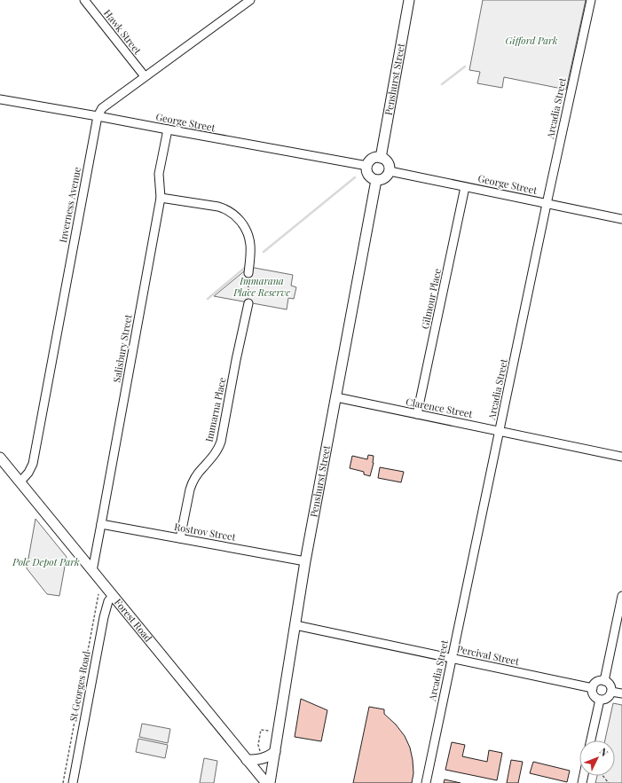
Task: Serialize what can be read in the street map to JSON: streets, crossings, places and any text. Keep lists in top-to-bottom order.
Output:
{
  "streets": {
    "main road": ["Penshurst Street", "Forest Road"],
    "street": [
      "Hawk Street",
      "Arcadia Street",
      "George Street",
      "Inverness Avenue",
      "Gilmour Place",
      "Salisbury Street",
      "Clarence Street",
      "Immarna Place",
      "Rostrov Street",
      "Percival Street",
      "St Georges Road"
    ]
  },
  "crossings": [
    ["Penshurst Street", "George Street"],
    ["Penshurst Street", "Clarence Street"],
    ["Penshurst Street", "Rostrov Street"],
    ["Penshurst Street", "Percival Street"],
    ["Arcadia Street", "George Street"],
    ["Arcadia Street", "Clarence Street"],
    ["Arcadia Street", "Percival Street"],
    ["George Street", "Inverness Avenue"],
    ["George Street", "Gilmour Place"],
    ["George Street", "Salisbury Street"],
    ["Inverness Avenue", "Forest Road"],
    ["Gilmour Place", "Clarence Street"],
    ["Salisbury Street", "Rostrov Street"],
    ["Salisbury Street", "Forest Road"],
    ["Immarna Place", "Rostrov Street"],
    ["Forest Road", "St Georges Road"]
  ],
  "parks": ["Gifford Park", "Immarana Place Reserve", "Pole Depot Park"],
  "north": "top right"
}
